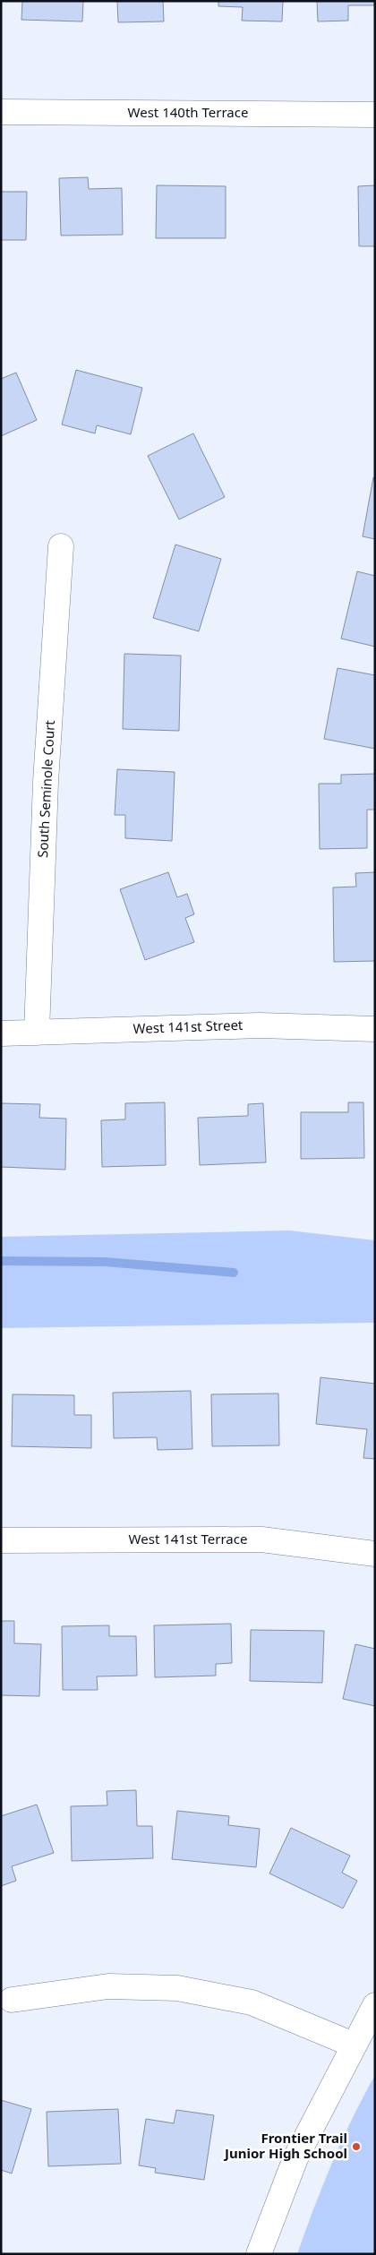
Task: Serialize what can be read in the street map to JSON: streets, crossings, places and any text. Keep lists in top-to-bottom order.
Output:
{
  "streets": {
    "street": [
      "West 140th Terrace",
      "South Seminole Court",
      "West 141st Street",
      "West 141st Terrace"
    ]
  },
  "crossings": [
    ["South Seminole Court", "West 141st Street"]
  ],
  "places": ["Frontier Trail Junior High School"]
}
